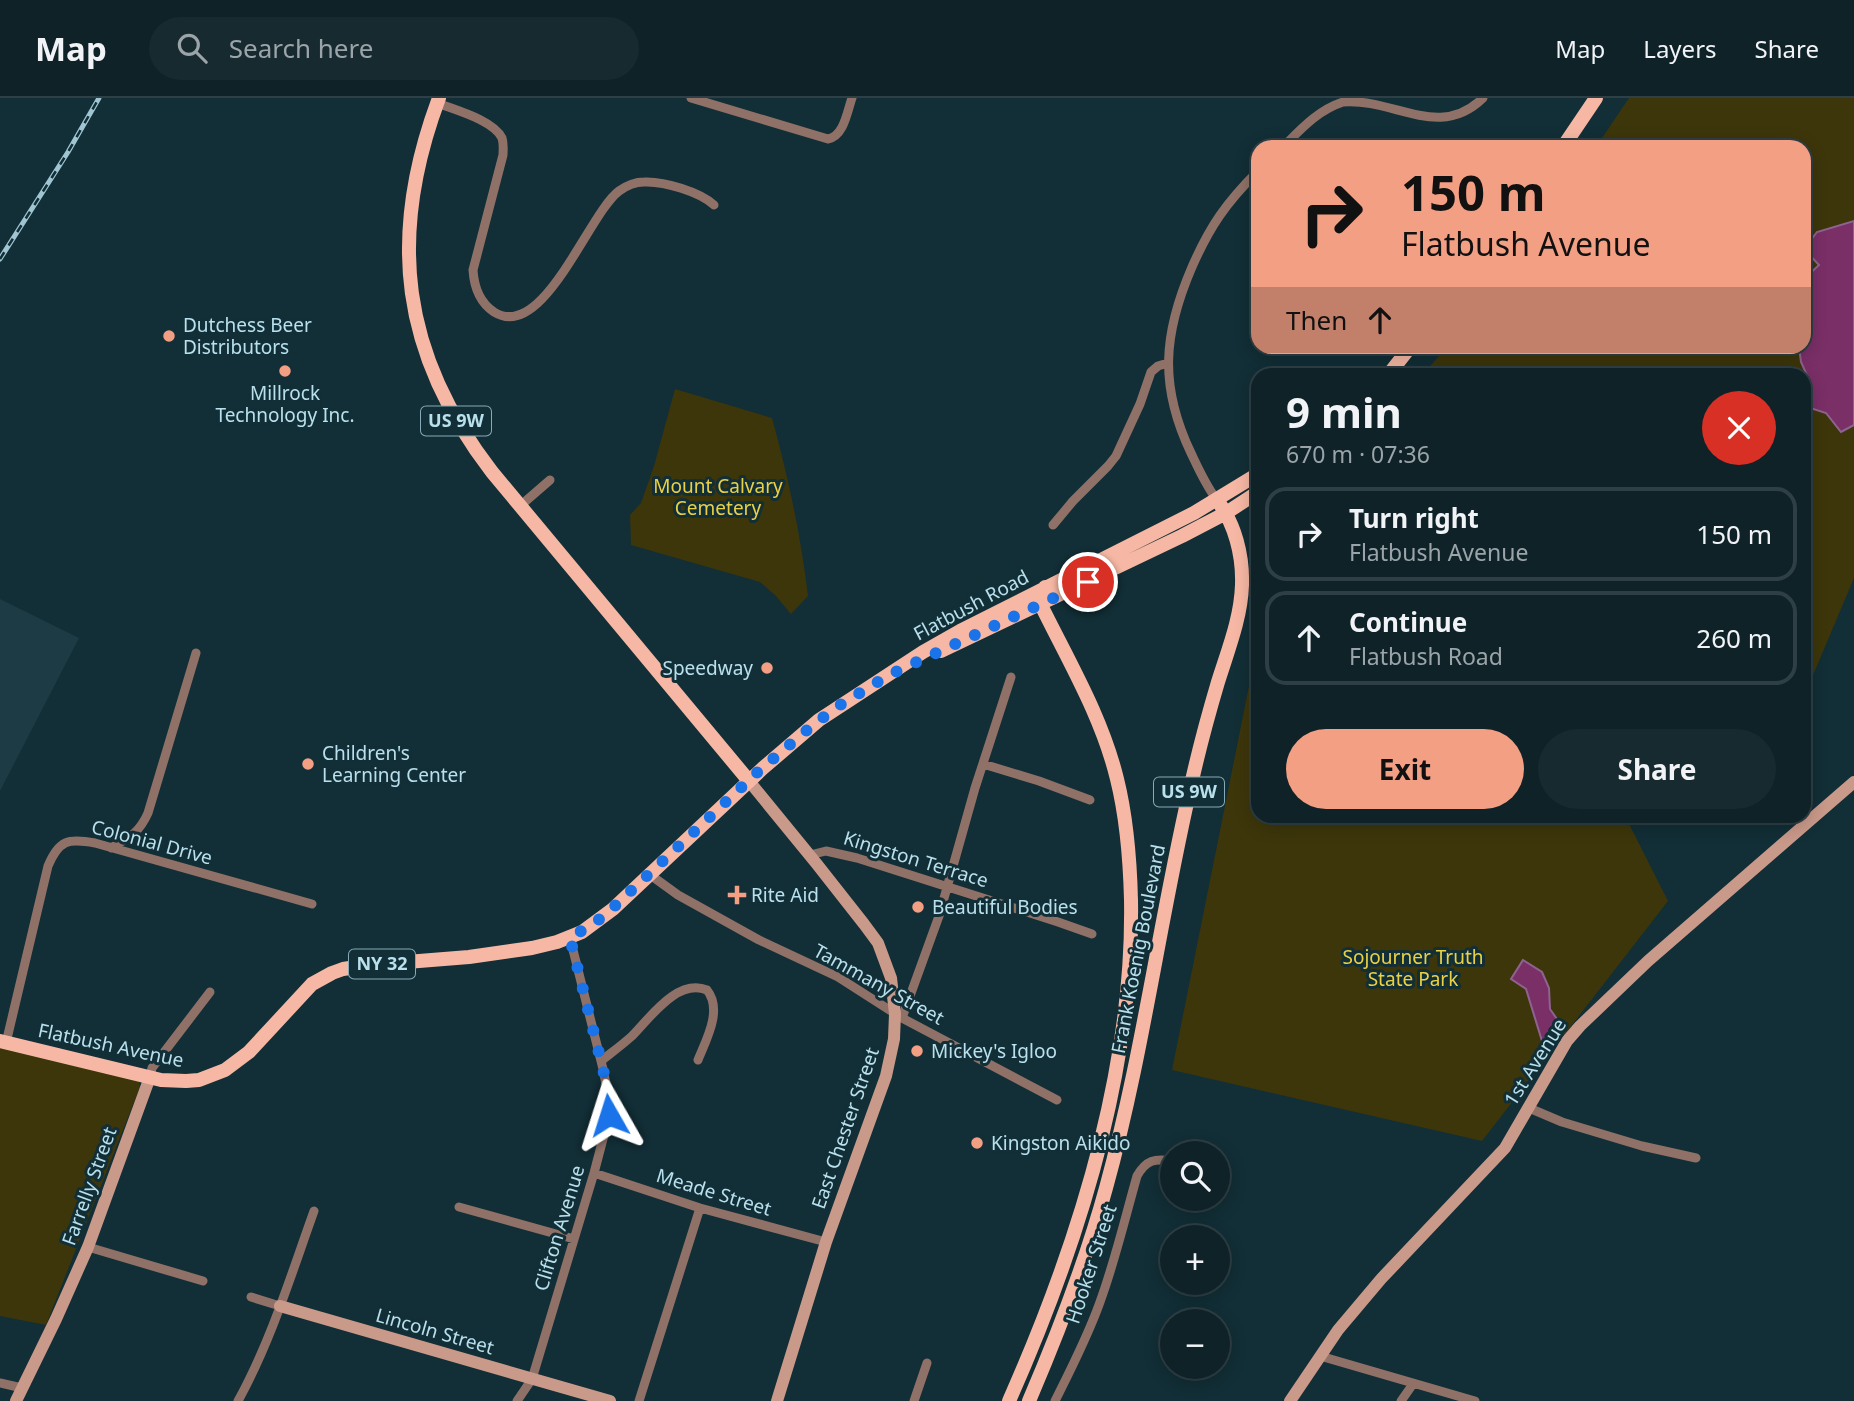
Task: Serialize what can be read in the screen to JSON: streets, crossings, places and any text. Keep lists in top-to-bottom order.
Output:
{
  "streets": {
    "main road": [
      "US 9W",
      "Flatbush Road",
      "Frank Koenig Boulevard",
      "NY 32",
      "Flatbush Avenue"
    ],
    "street": [
      "Colonial Drive",
      "Kingston Terrace",
      "Tammany Street",
      "1st Avenue",
      "East Chester Street",
      "Farrelly Street",
      "Meade Street",
      "Clifton Avenue",
      "Hooker Street",
      "Lincoln Street"
    ]
  },
  "crossings": [
    ["US 9W", "Flatbush Avenue"],
    ["US 9W", "East Chester Street"],
    ["Flatbush Road", "Frank Koenig Boulevard"],
    ["Flatbush Road", "Flatbush Avenue"],
    ["Colonial Drive", "Flatbush Avenue"],
    ["Kingston Terrace", "East Chester Street"],
    ["Tammany Street", "Flatbush Avenue"],
    ["Tammany Street", "East Chester Street"],
    ["Flatbush Avenue", "East Chester Street"],
    ["Flatbush Avenue", "Farrelly Street"],
    ["Flatbush Avenue", "Clifton Avenue"],
    ["East Chester Street", "Meade Street"],
    ["Meade Street", "Clifton Avenue"],
    ["Clifton Avenue", "Lincoln Street"]
  ],
  "parks": ["Mount Calvary Cemetery", "Sojourner Truth State Park"],
  "places": {
    "other": [
      "Dutchess Beer Distributors",
      "Millrock Technology Inc.",
      "Speedway",
      "Children's Learning Center",
      "Beautiful Bodies",
      "Mickey's Igloo",
      "Kingston Aikido"
    ],
    "health": ["Rite Aid"]
  },
  "page": {
    "header": "Map",
    "search": "Search here",
    "nav": ["Map", "Layers", "Share"],
    "turn": ["150 m", "Flatbush Avenue"],
    "then": "Then",
    "heading": ["9 min", "670 m · 07:36"],
    "list": [
      {
        "name": "Turn right",
        "note": "Flatbush Avenue",
        "value": "150 m"
      },
      {
        "name": "Continue",
        "note": "Flatbush Road",
        "value": "260 m"
      }
    ],
    "buttons": ["Exit", "Share"],
    "map_buttons": ["+", "−"]
  }
}
